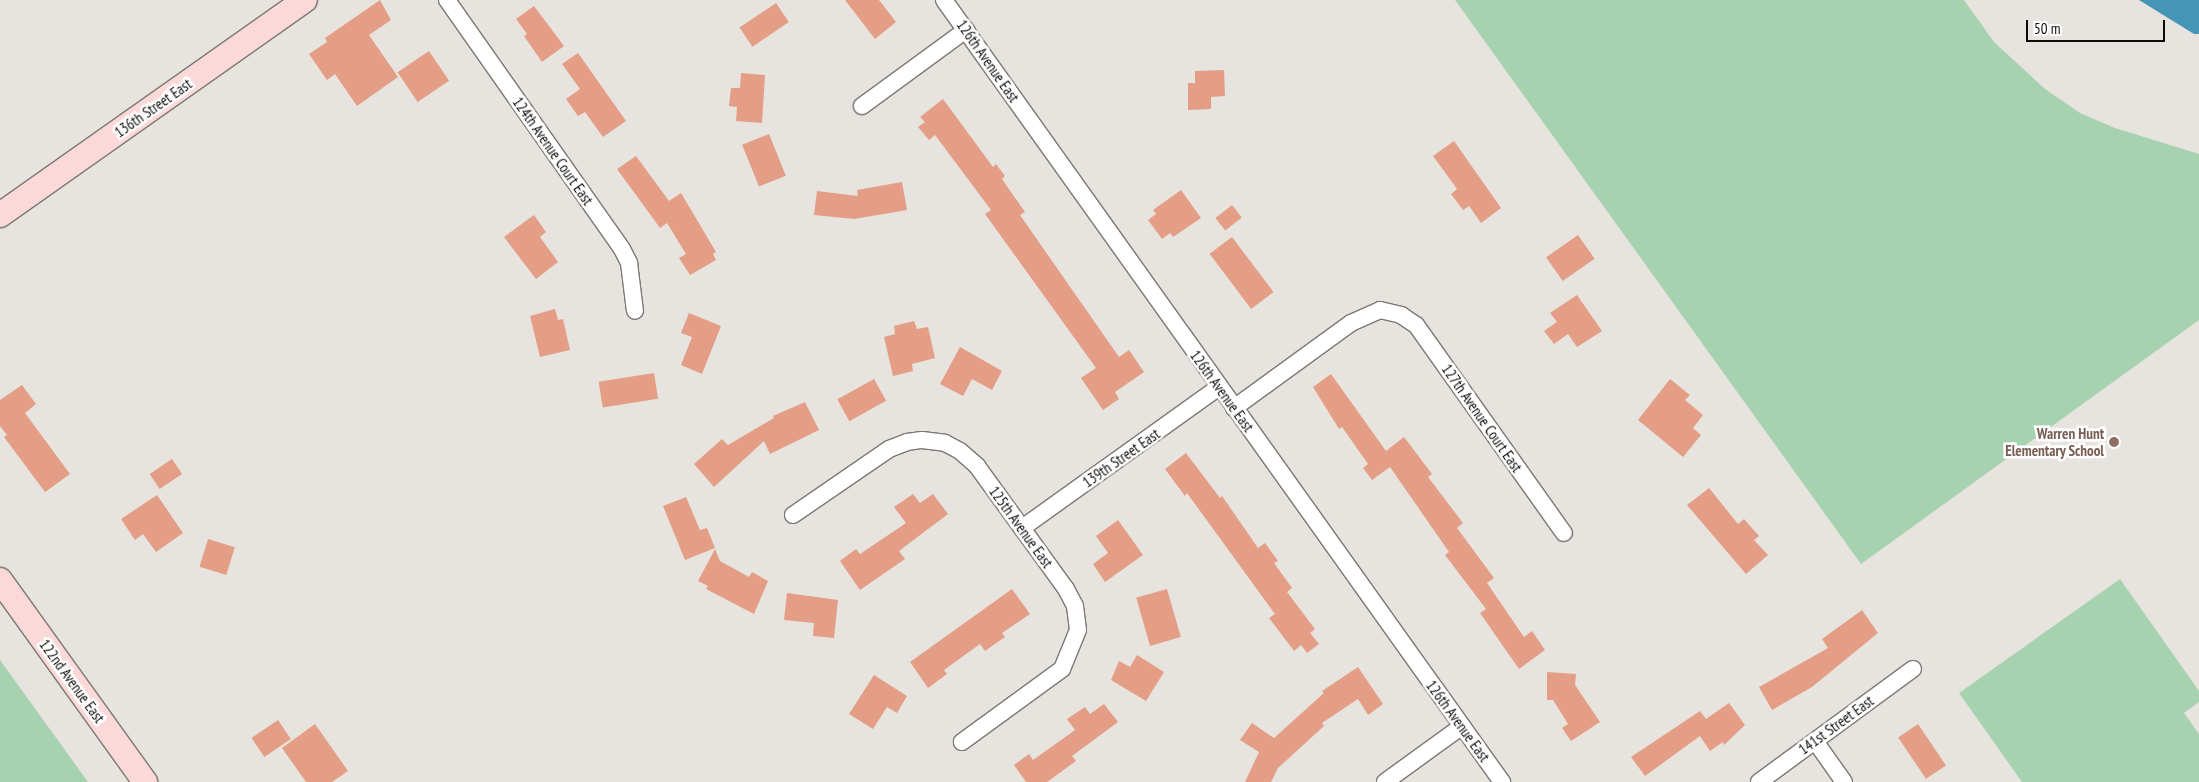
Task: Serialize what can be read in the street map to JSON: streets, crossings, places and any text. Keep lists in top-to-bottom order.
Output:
{
  "streets": {
    "street": [
      "126th Avenue East",
      "136th Street East",
      "124th Avenue Court East",
      "127th Avenue Court East",
      "139th Street East",
      "125th Avenue East",
      "122nd Avenue East",
      "141st Street East"
    ]
  },
  "crossings": [
    ["126th Avenue East", "127th Avenue Court East"],
    ["126th Avenue East", "139th Street East"],
    ["139th Street East", "125th Avenue East"]
  ],
  "places": ["Warren Hunt Elementary School"],
  "scale_bar": "50 m"
}
